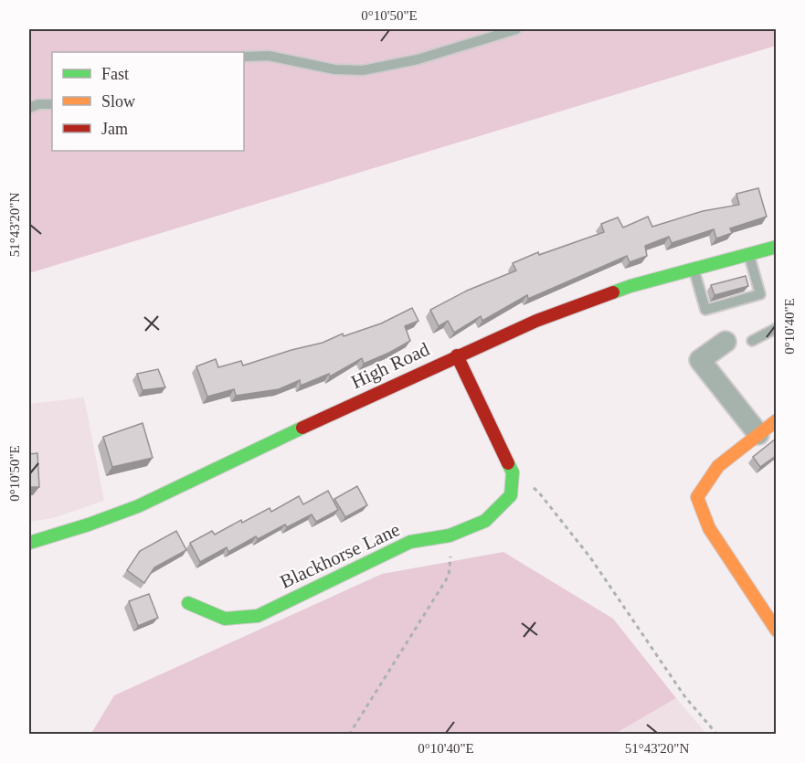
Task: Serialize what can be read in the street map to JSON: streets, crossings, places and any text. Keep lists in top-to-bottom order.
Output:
{
  "streets": {
    "main road": ["High Road", "Blackhorse Lane"]
  },
  "legend": ["Fast", "Slow", "Jam"],
  "coordinates": ["0°10'50\"E", "51°43'20\"N", "0°10'40\"E"]
}
